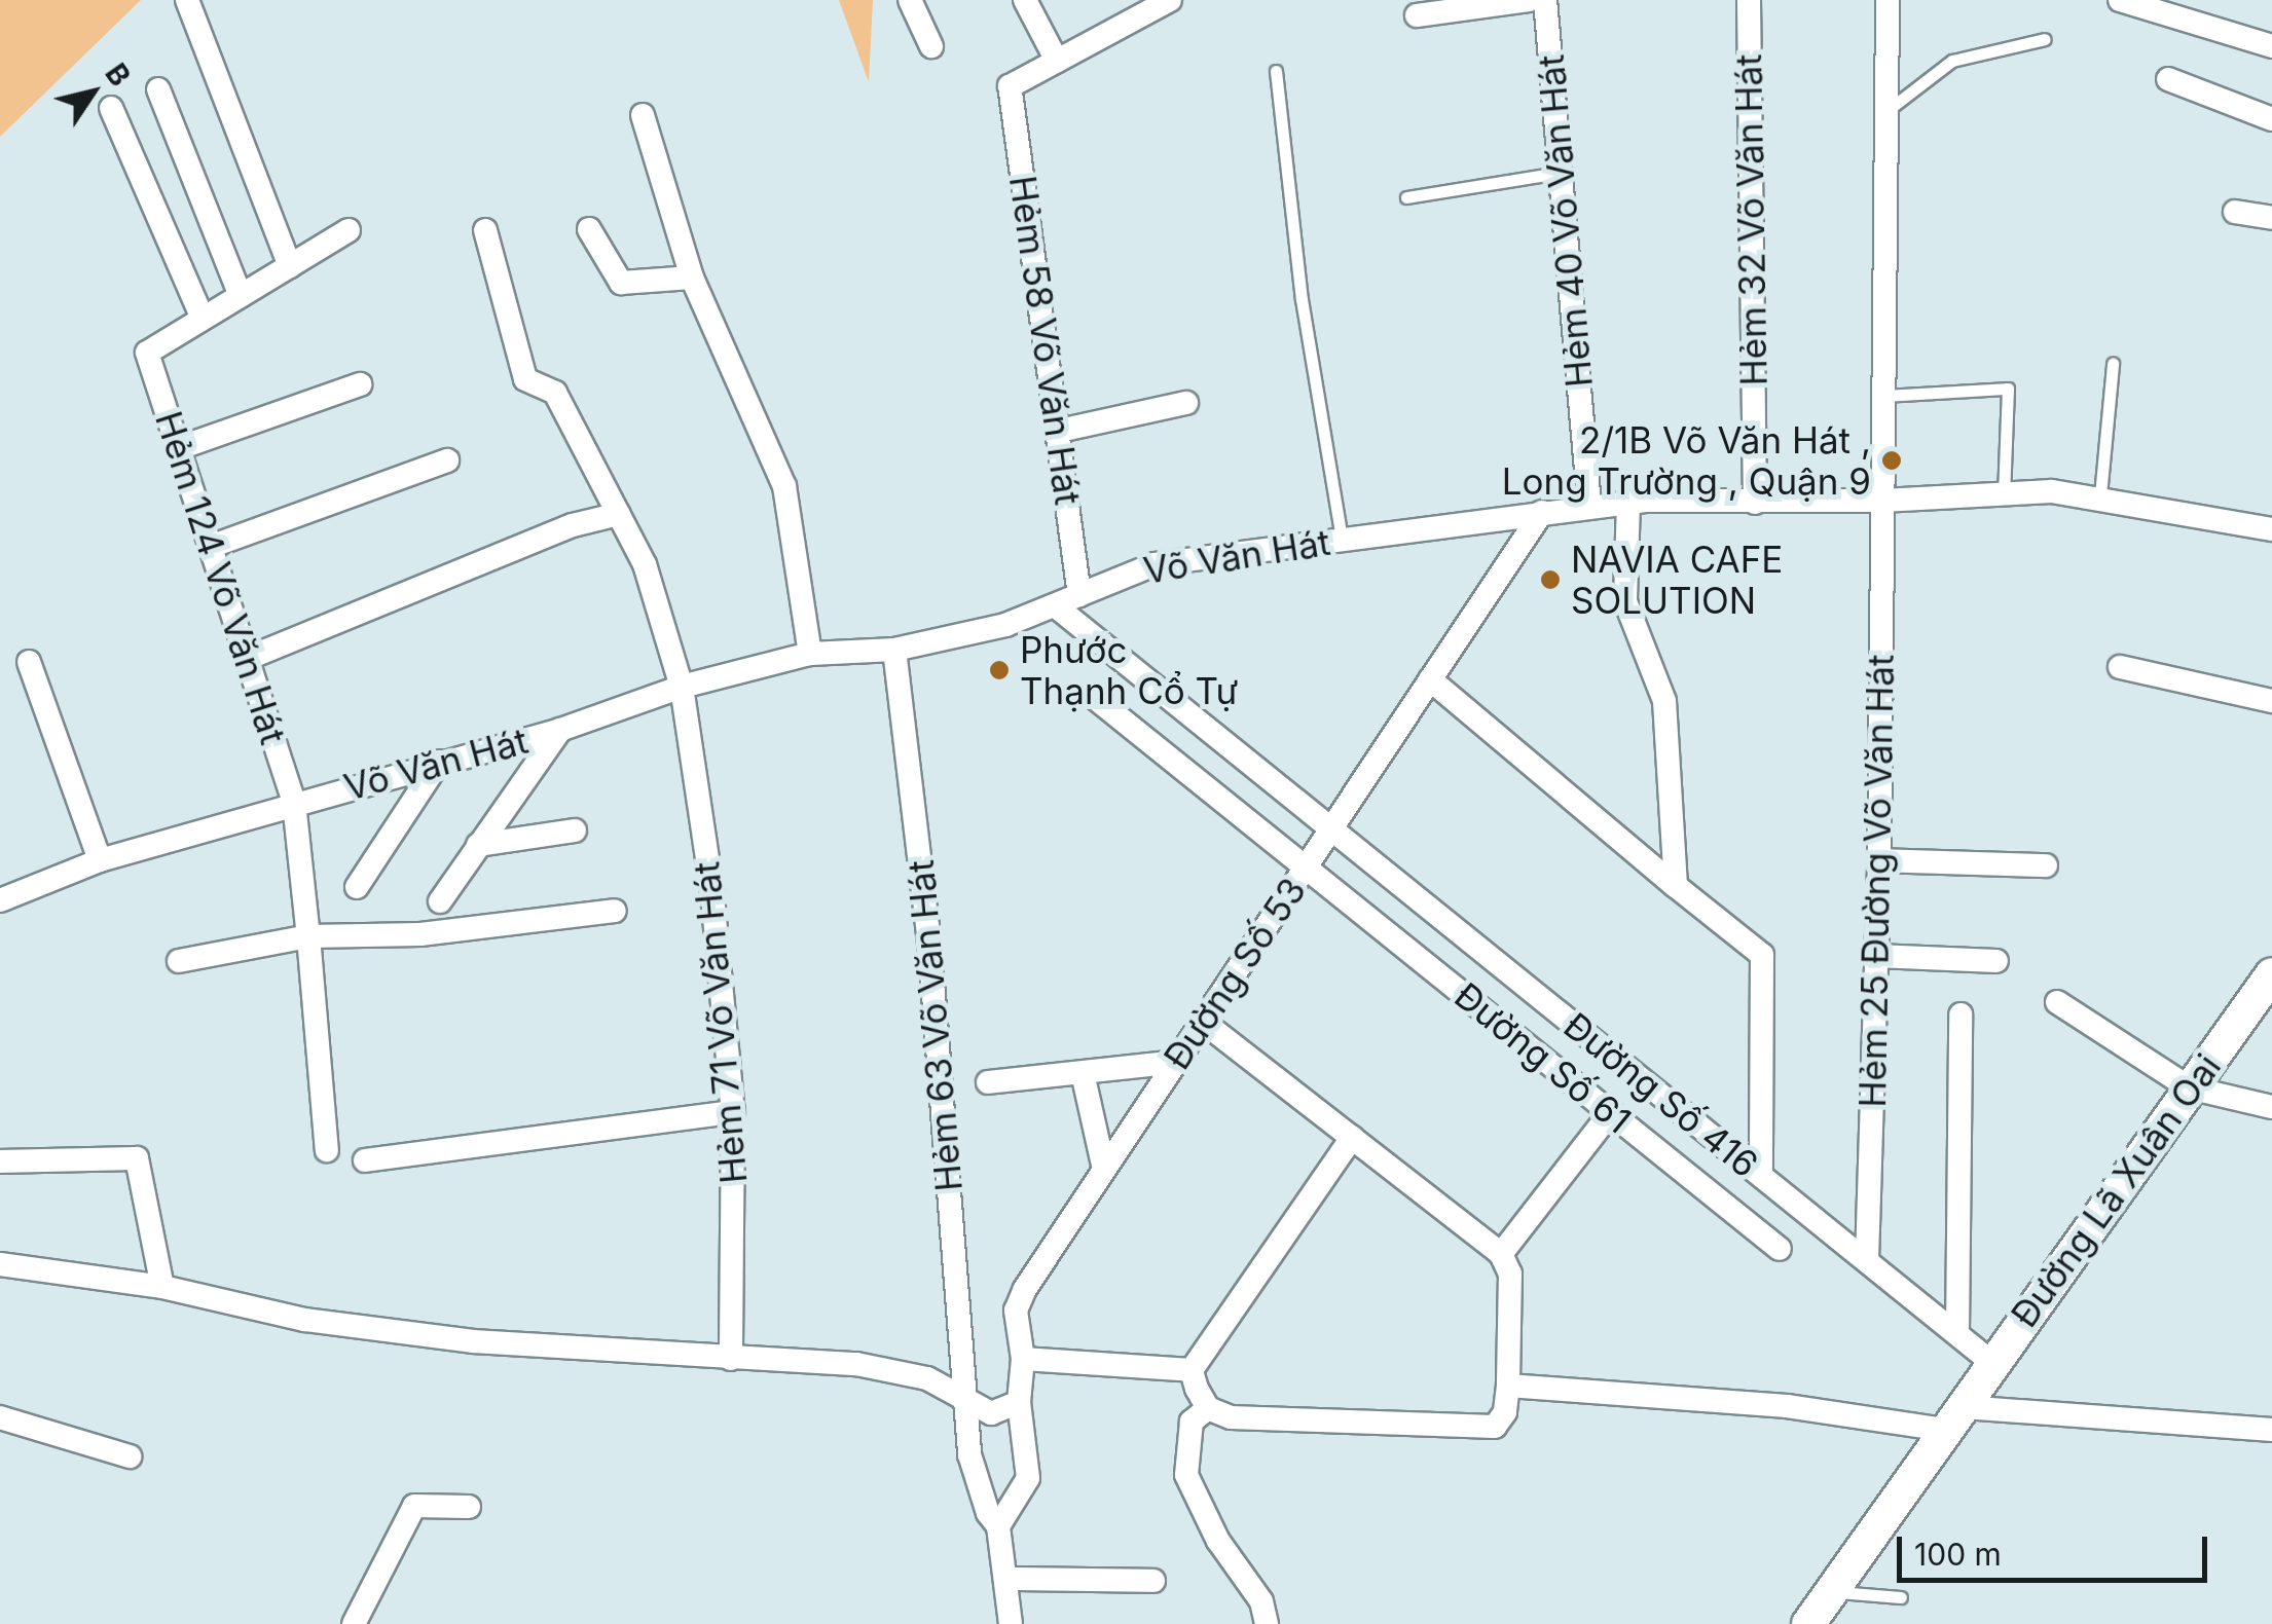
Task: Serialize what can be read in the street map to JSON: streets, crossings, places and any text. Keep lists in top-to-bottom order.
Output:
{
  "streets": {
    "main road": ["Đường Lã Xuân Oai"],
    "street": [
      "Hẻm 32 Võ Văn Hát",
      "Hẻm 40 Võ Văn Hát",
      "Hẻm 58 Võ Văn Hát",
      "Võ Văn Hát",
      "Hẻm 124 Võ Văn Hát",
      "Hẻm 25 Đường Võ Văn Hát",
      "Đường Số 53",
      "Hẻm 71 Võ Văn Hát",
      "Hẻm 63 Võ Văn Hát",
      "Đường Số 61",
      "Đường Số 416"
    ]
  },
  "crossings": [
    ["Hẻm 32 Võ Văn Hát", "Võ Văn Hát"],
    ["Hẻm 40 Võ Văn Hát", "Võ Văn Hát"],
    ["Hẻm 58 Võ Văn Hát", "Võ Văn Hát"],
    ["Võ Văn Hát", "Hẻm 124 Võ Văn Hát"],
    ["Võ Văn Hát", "Hẻm 25 Đường Võ Văn Hát"],
    ["Võ Văn Hát", "Đường Số 53"],
    ["Võ Văn Hát", "Hẻm 71 Võ Văn Hát"],
    ["Võ Văn Hát", "Hẻm 63 Võ Văn Hát"],
    ["Võ Văn Hát", "Đường Số 416"],
    ["Hẻm 25 Đường Võ Văn Hát", "Đường Số 416"],
    ["Đường Số 53", "Hẻm 63 Võ Văn Hát"],
    ["Đường Số 53", "Đường Số 61"],
    ["Đường Số 53", "Đường Số 416"],
    ["Đường Số 416", "Đường Lã Xuân Oai"]
  ],
  "places": ["2/1B Võ Văn Hát , Long Trường , Quận 9", "NAVIA CAFE SOLUTION", "Phước Thạnh Cổ Tự"],
  "scale_bar": "100 m",
  "north": "top right"
}
